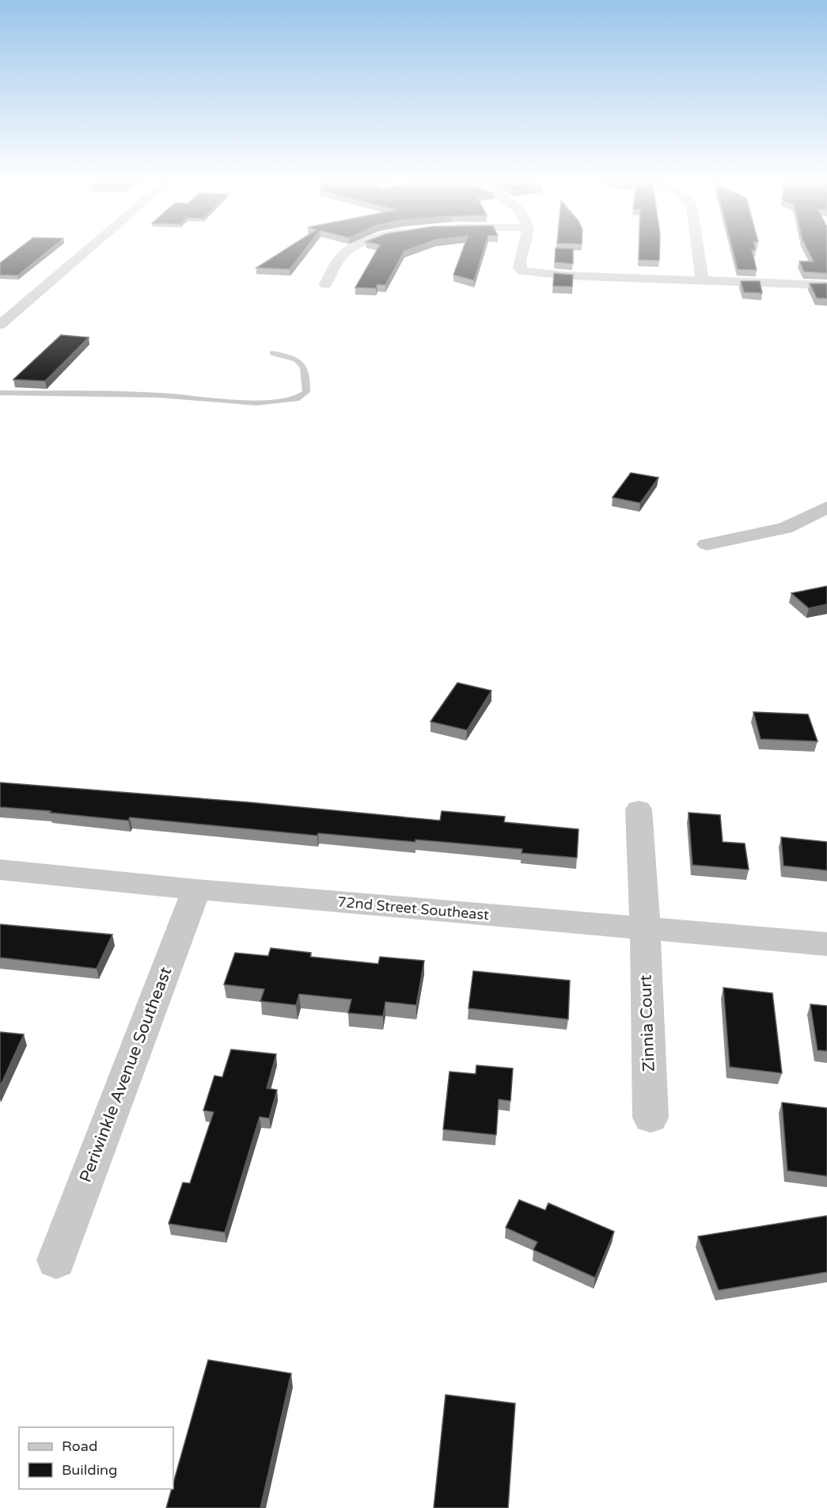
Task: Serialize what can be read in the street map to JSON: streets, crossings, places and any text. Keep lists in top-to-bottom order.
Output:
{
  "streets": {
    "street": ["72nd Street Southeast", "Zinnia Court", "Periwinkle Avenue Southeast"]
  },
  "crossings": [
    ["72nd Street Southeast", "Zinnia Court"],
    ["72nd Street Southeast", "Periwinkle Avenue Southeast"]
  ],
  "legend": ["Road", "Building"]
}
